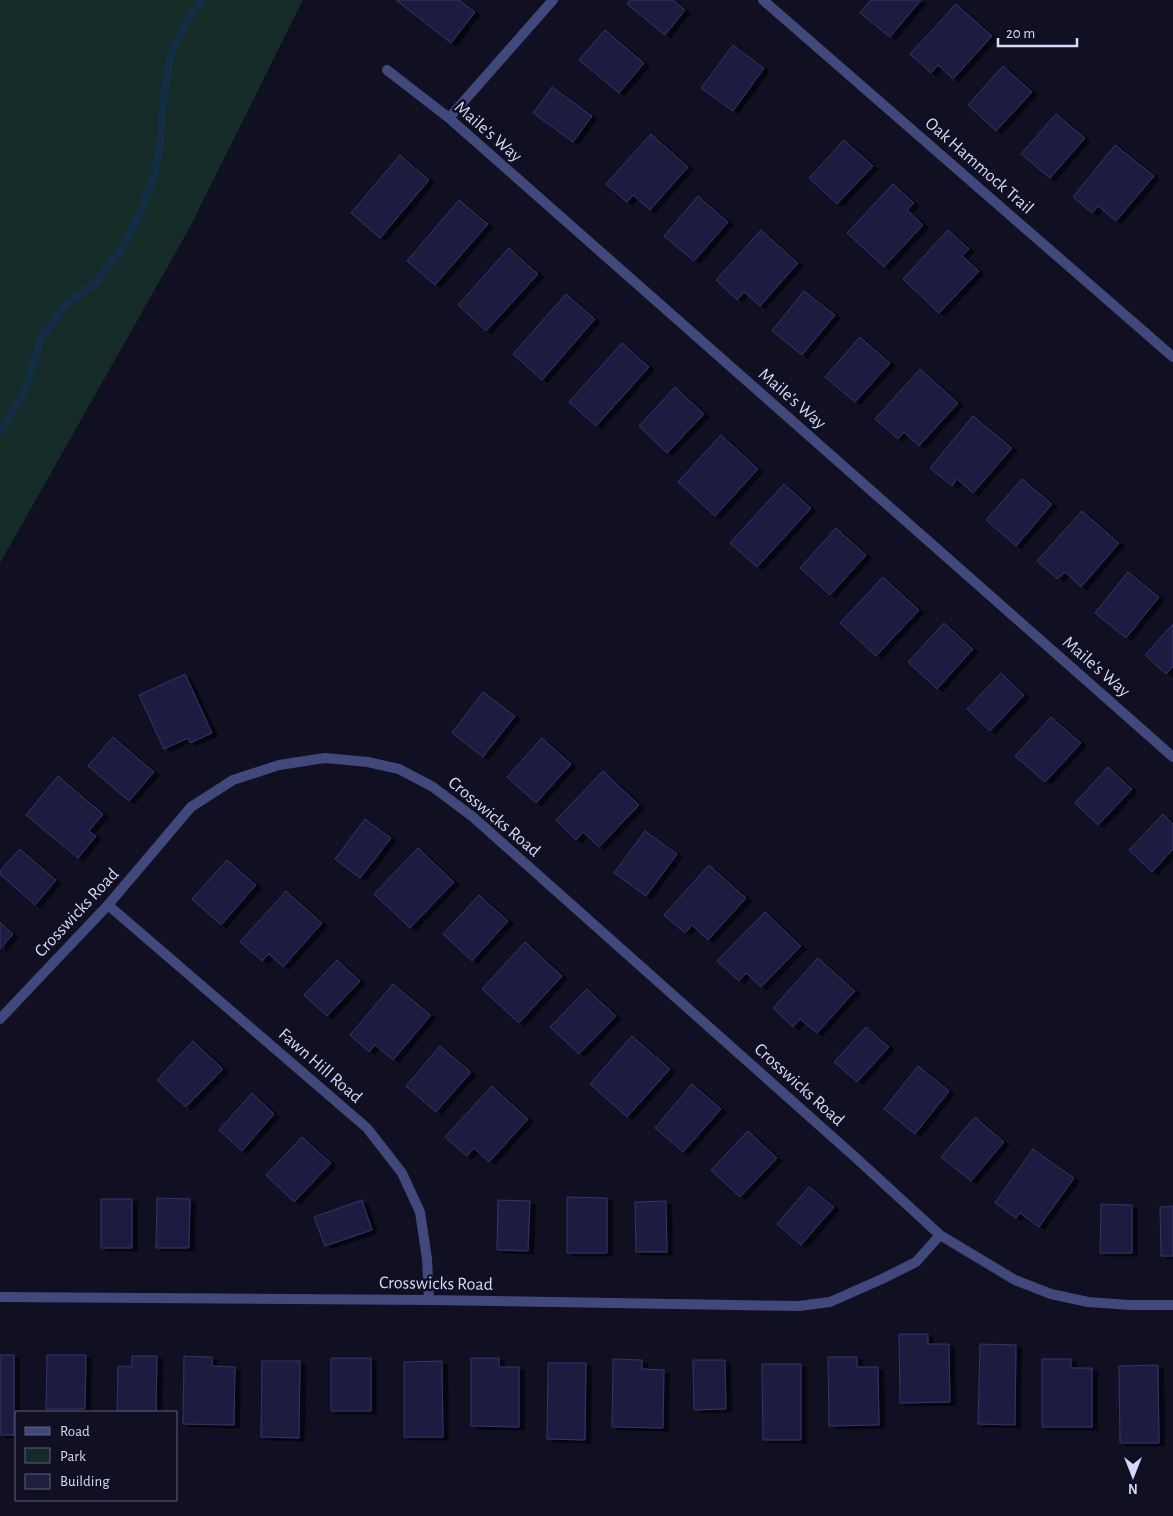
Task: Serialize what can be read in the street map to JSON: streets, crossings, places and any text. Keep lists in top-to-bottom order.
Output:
{
  "streets": {
    "street": [
      "Maile's Way",
      "Oak Hammock Trail",
      "Crosswicks Road",
      "Fawn Hill Road"
    ]
  },
  "crossings": [
    ["Crosswicks Road", "Fawn Hill Road"]
  ],
  "legend": ["Road", "Park", "Building"],
  "scale_bar": "20 m",
  "north": "bottom"
}
